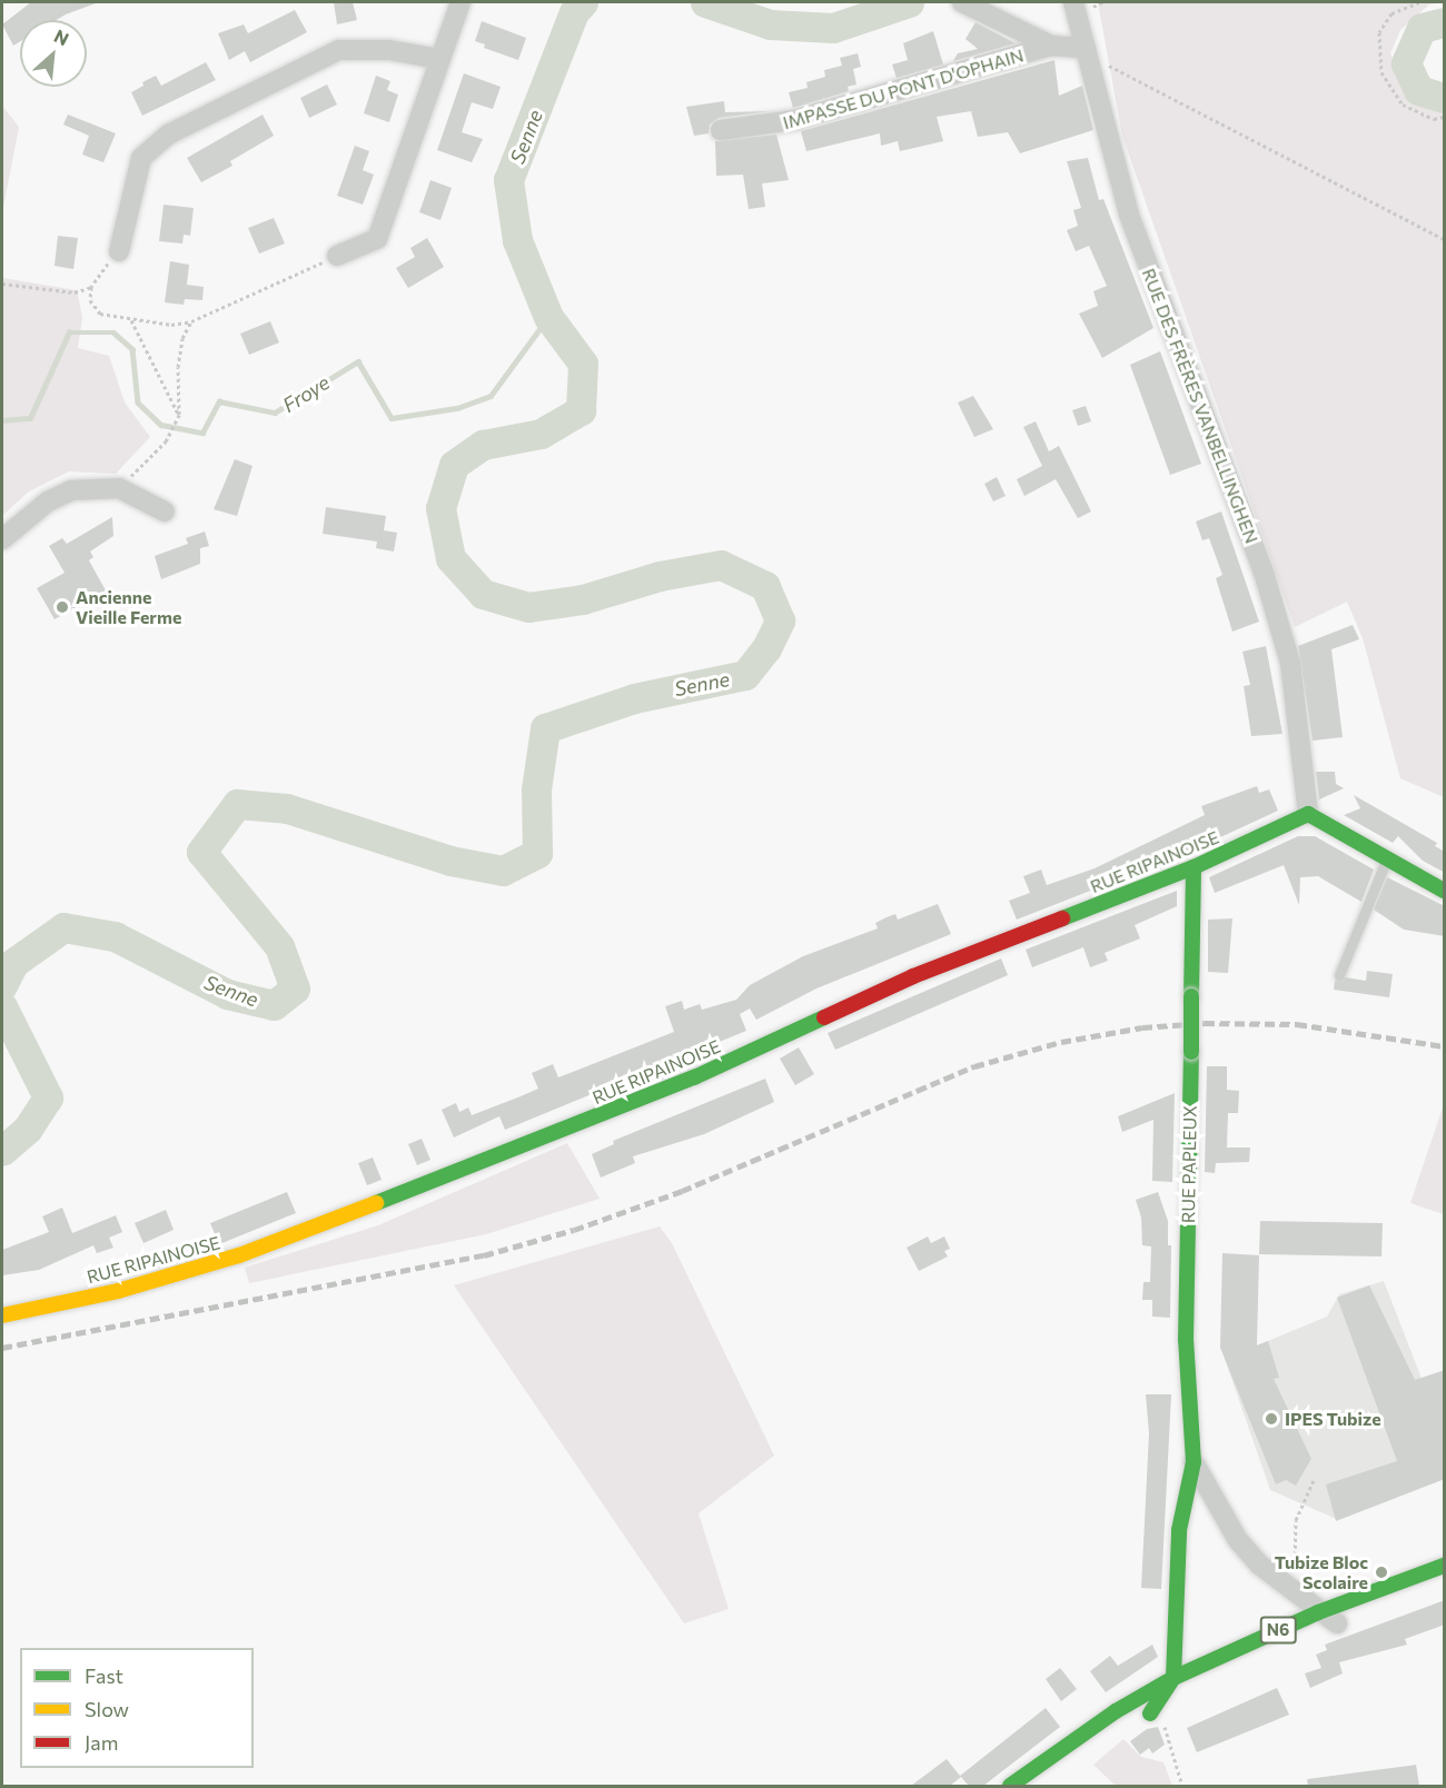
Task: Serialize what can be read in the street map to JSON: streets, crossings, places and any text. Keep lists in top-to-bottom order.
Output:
{
  "streets": {
    "street": [
      "IMPASSE DU PONT D'OPHAIN",
      "RUE DES FRÈRES VANBELLINGHEN",
      "RUE RIPAINOISE",
      "RUE PAPLEUX",
      "N6"
    ]
  },
  "crossings": [
    ["IMPASSE DU PONT D'OPHAIN", "RUE DES FRÈRES VANBELLINGHEN"],
    ["RUE DES FRÈRES VANBELLINGHEN", "RUE RIPAINOISE"],
    ["RUE RIPAINOISE", "RUE PAPLEUX"],
    ["RUE PAPLEUX", "N6"]
  ],
  "water": ["Senne", "Froye"],
  "places": ["Ancienne Vieille Ferme", "IPES Tubize", "Tubize Bloc Scolaire"],
  "legend": ["Fast", "Slow", "Jam"],
  "north": "top right"
}
